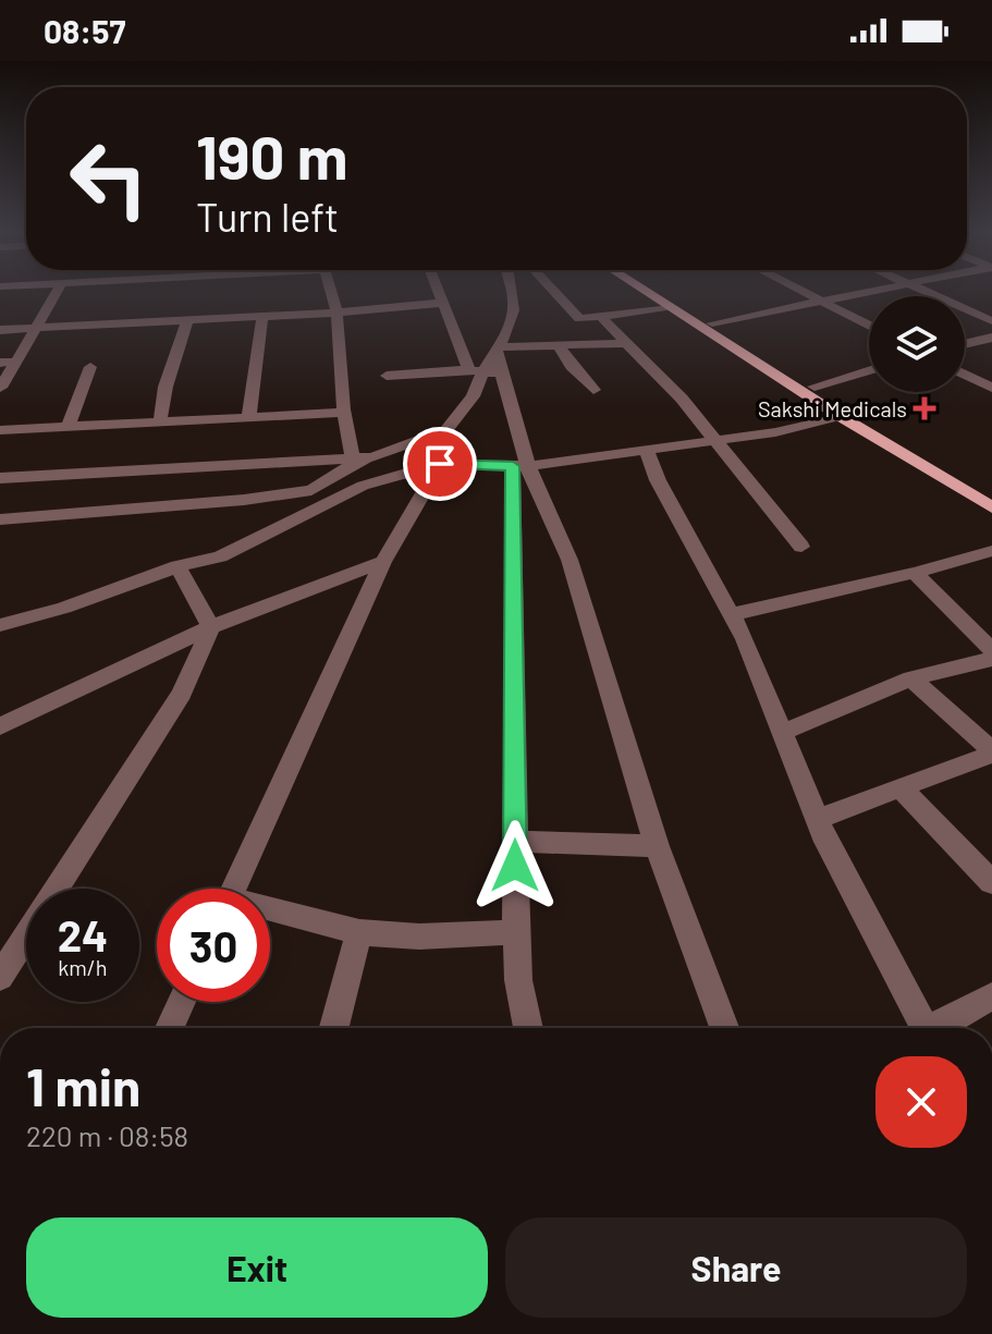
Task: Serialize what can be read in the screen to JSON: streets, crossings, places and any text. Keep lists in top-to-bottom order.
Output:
{
  "places": {
    "health": ["Sakshi Medicals"]
  },
  "page": {
    "status": "08:57",
    "turn": ["190 m", "Turn left"],
    "speed": "24 km/h",
    "limit": "30",
    "heading": ["1 min", "220 m · 08:58"],
    "buttons": ["Exit", "Share"]
  }
}
